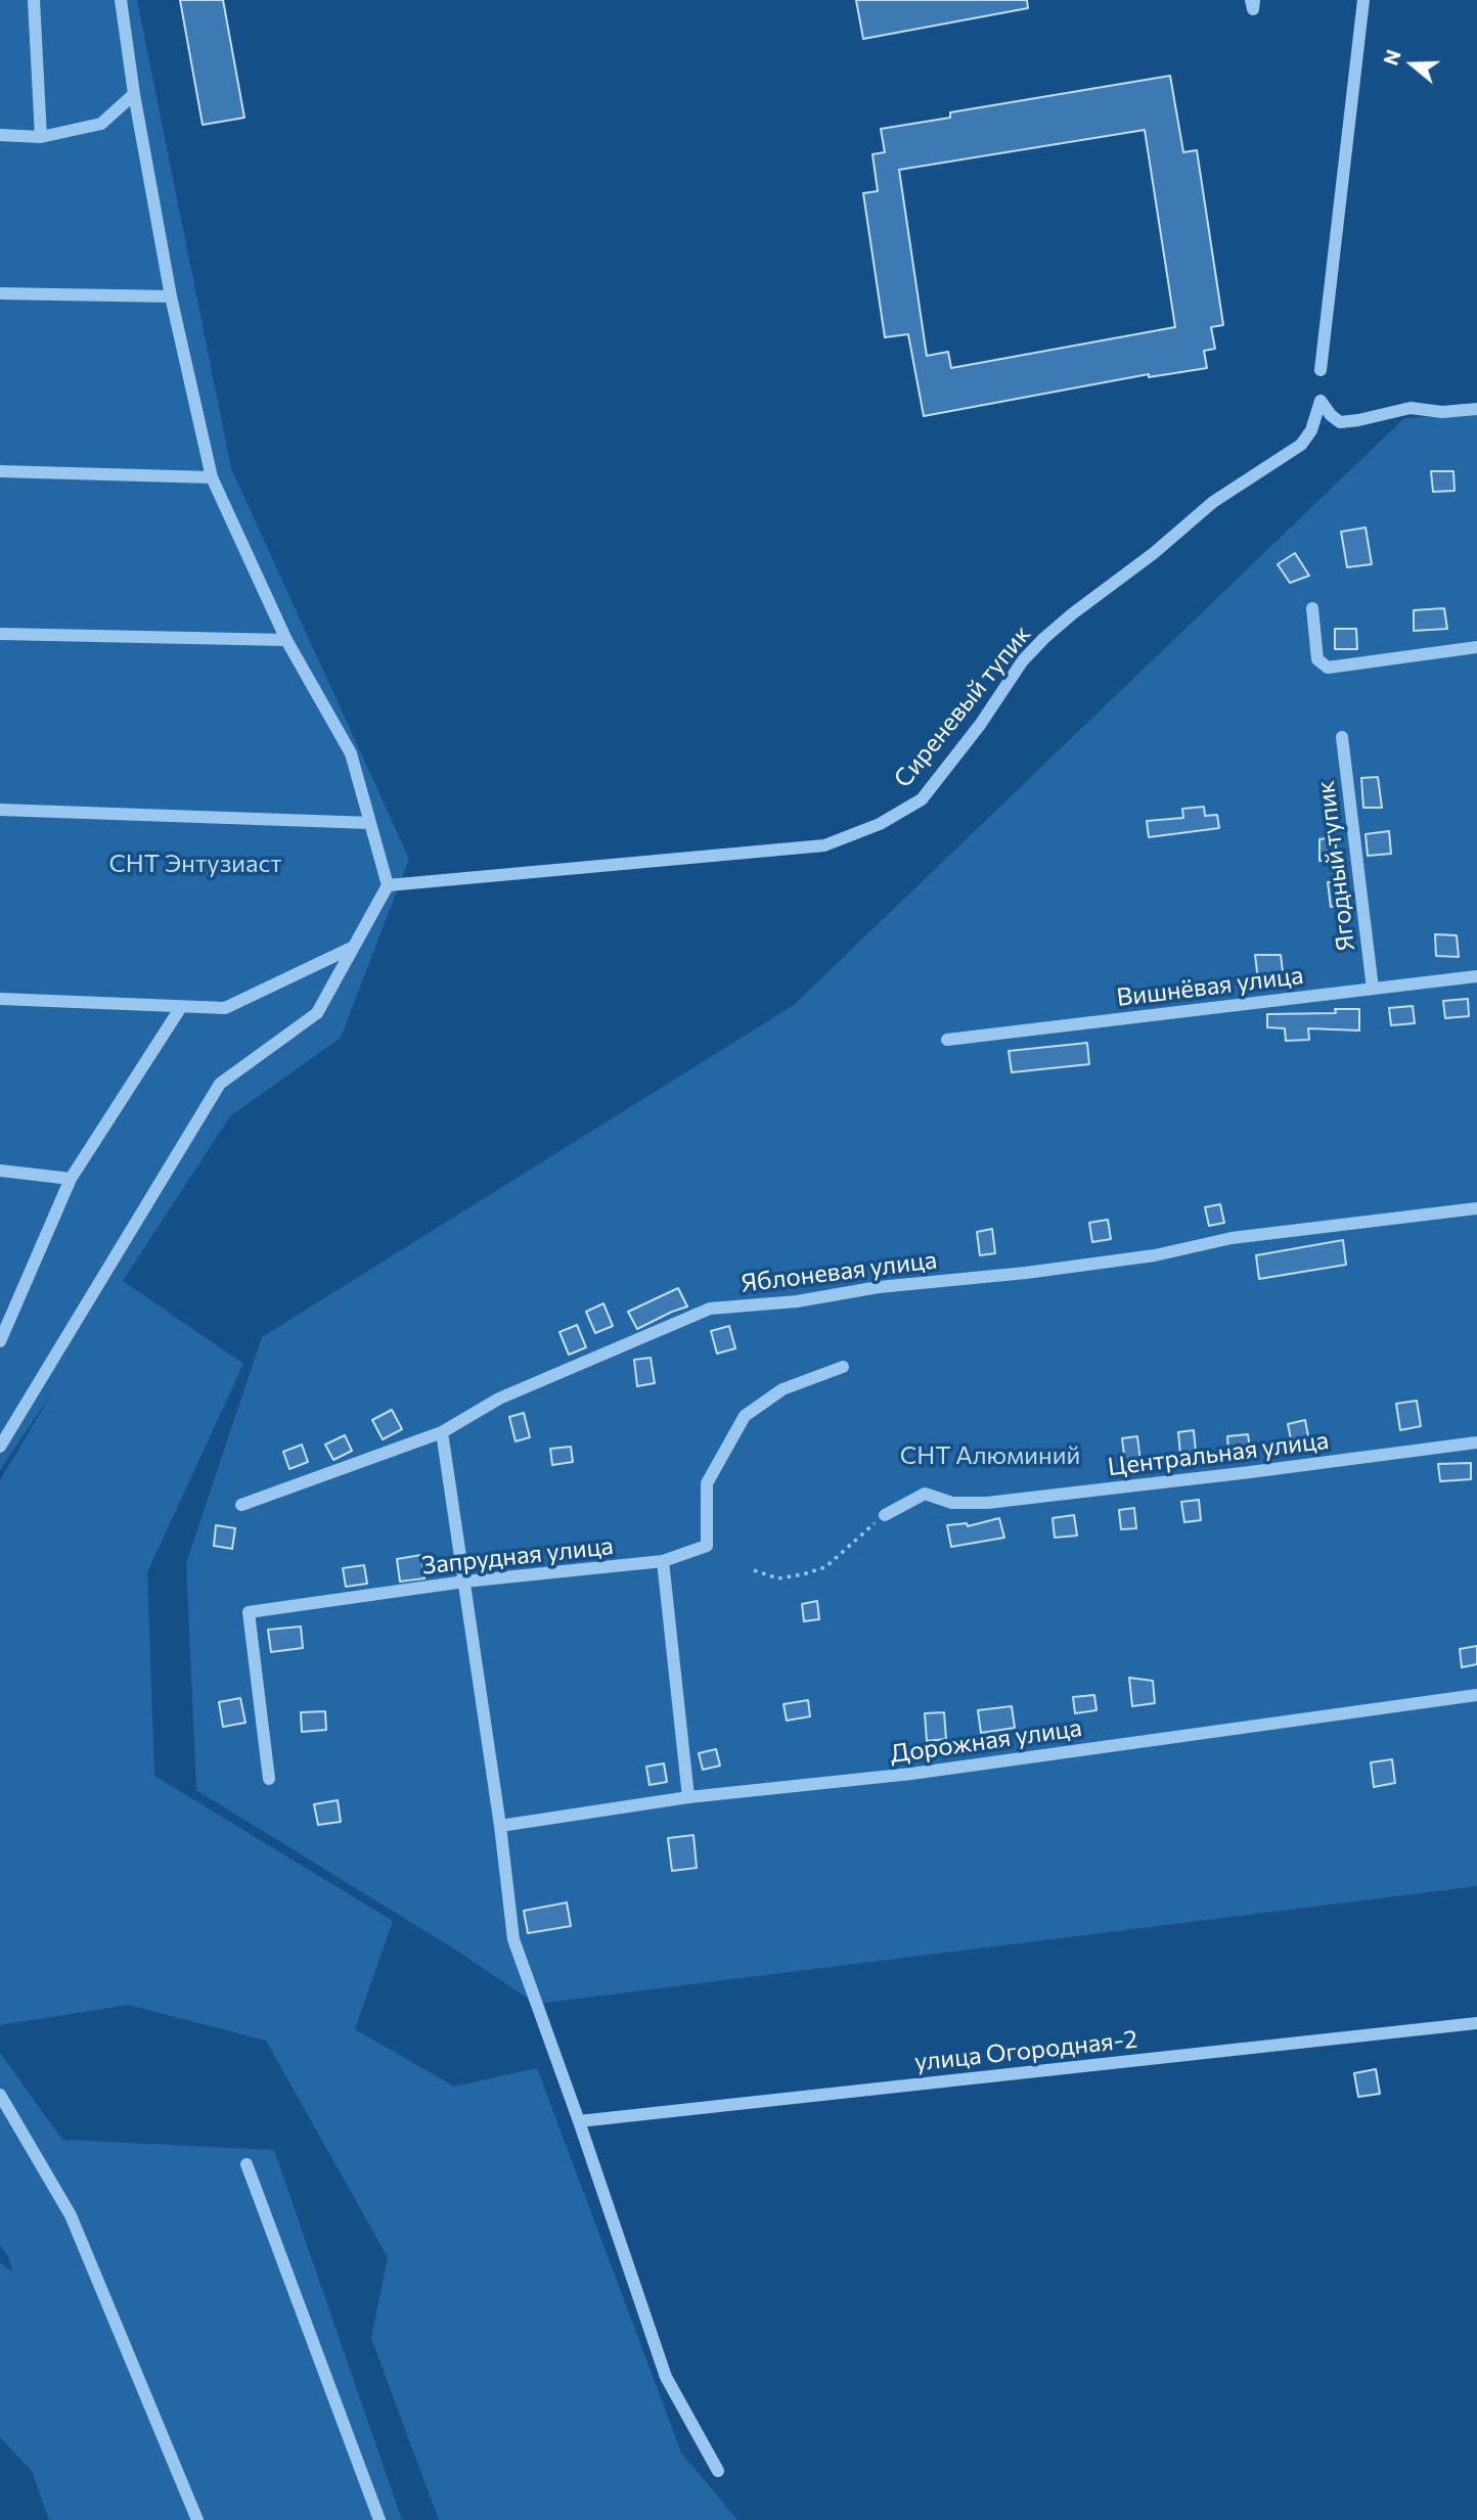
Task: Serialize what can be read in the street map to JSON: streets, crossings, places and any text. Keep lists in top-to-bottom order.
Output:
{
  "streets": {
    "street": [
      "Сиреневый тупик",
      "Ягодный тупик",
      "Вишнёвая улица",
      "Яблоневая улица",
      "Центральная улица",
      "Запрудная улица",
      "Дорожная улица",
      "улица Огородная-2"
    ]
  },
  "crossings": [
    ["Ягодный тупик", "Вишнёвая улица"]
  ],
  "parks": ["СНТ Энтузиаст", "СНТ Алюминий"],
  "north": "left"
}
